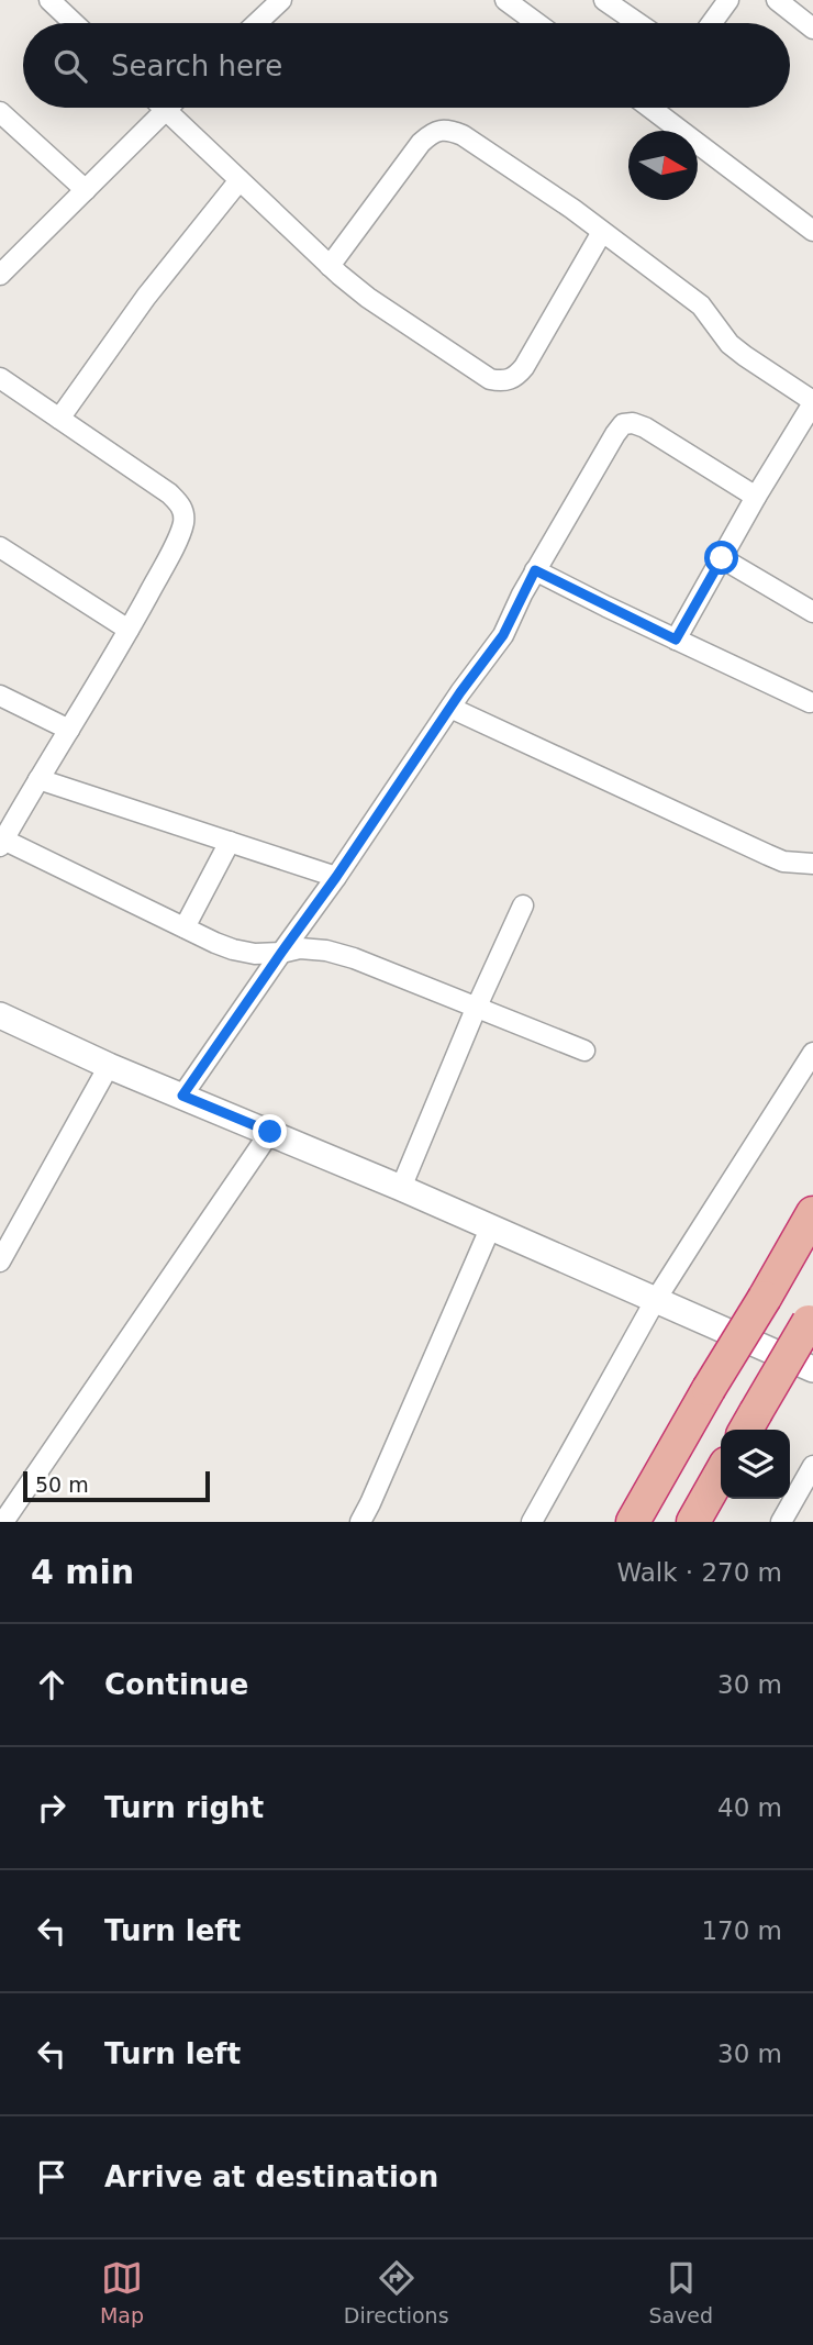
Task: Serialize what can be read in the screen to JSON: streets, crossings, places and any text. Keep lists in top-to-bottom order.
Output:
{
  "scale_bar": "50 m",
  "north": "right",
  "page": {
    "search": "Search here",
    "scale": "50 m",
    "heading": ["4 min", "Walk · 270 m"],
    "list": [
      ["Continue", "30 m"],
      ["Turn right", "40 m"],
      ["Turn left", "170 m"],
      ["Turn left", "30 m"],
      "Arrive at destination"
    ],
    "nav": ["Map", "Directions", "Saved"]
  }
}
